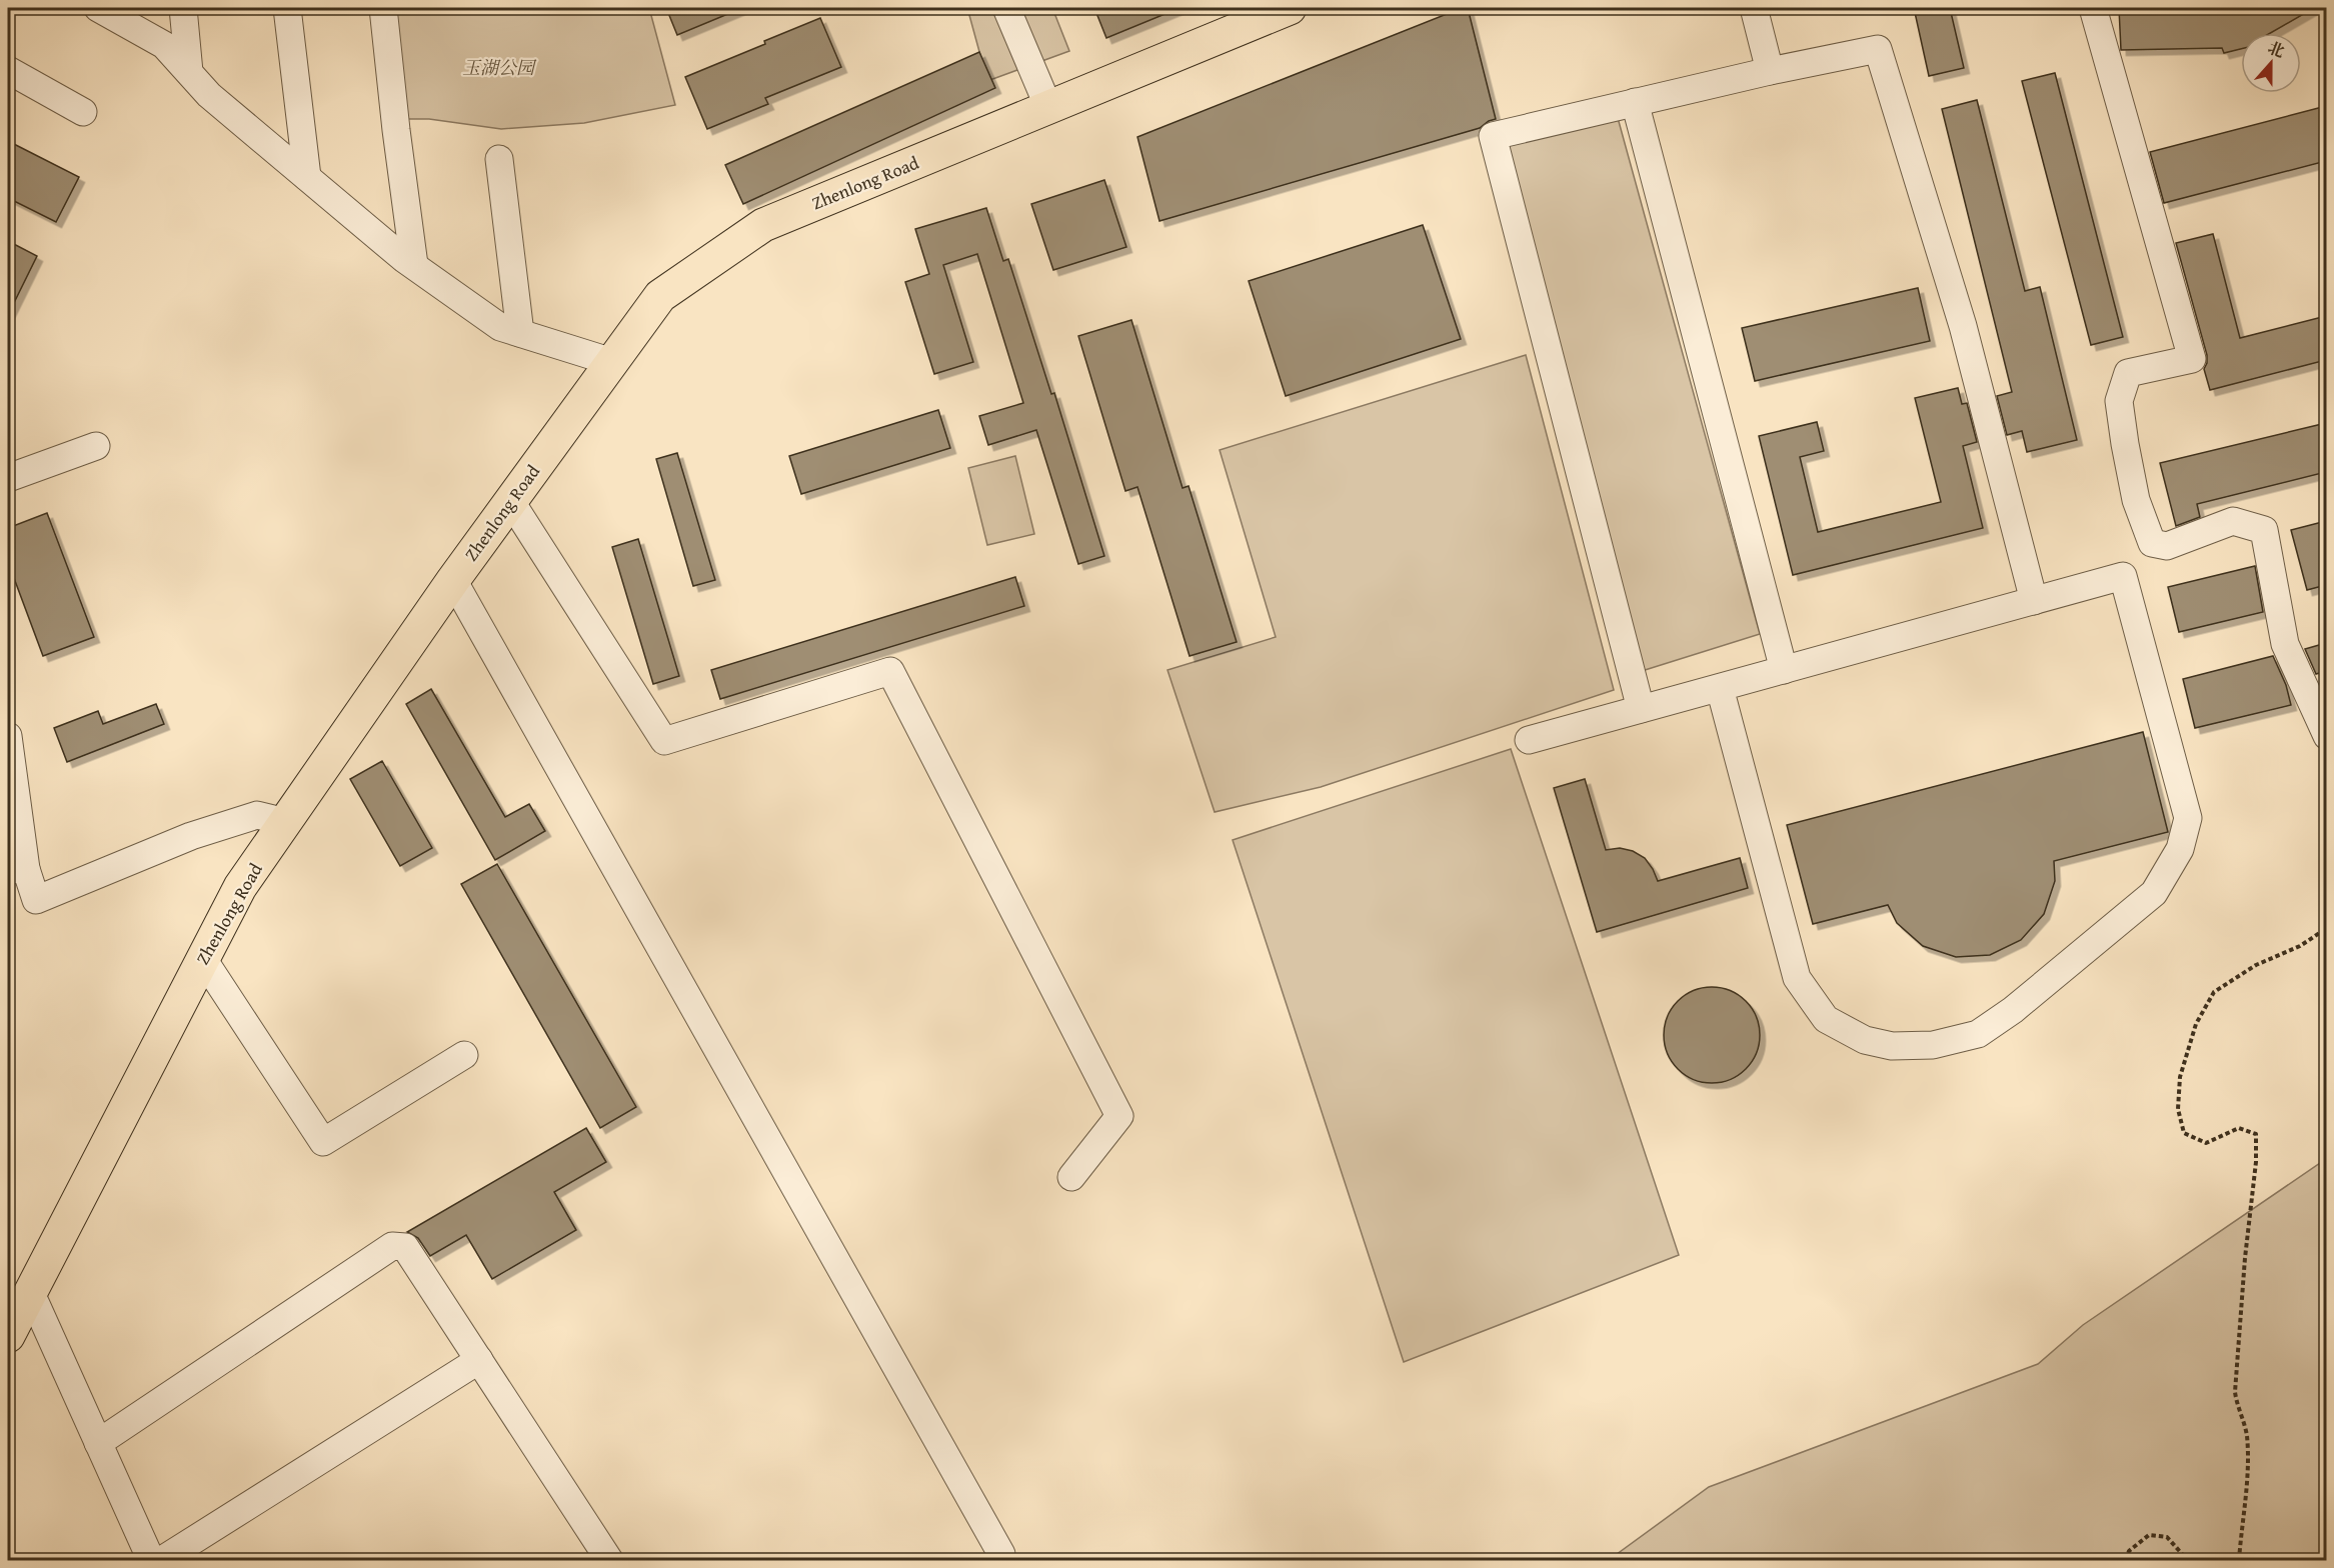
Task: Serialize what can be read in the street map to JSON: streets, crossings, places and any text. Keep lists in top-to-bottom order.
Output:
{
  "streets": {
    "main road": ["Zhenlong Road"]
  },
  "parks": ["玉湖公园"],
  "north": "top"
}
